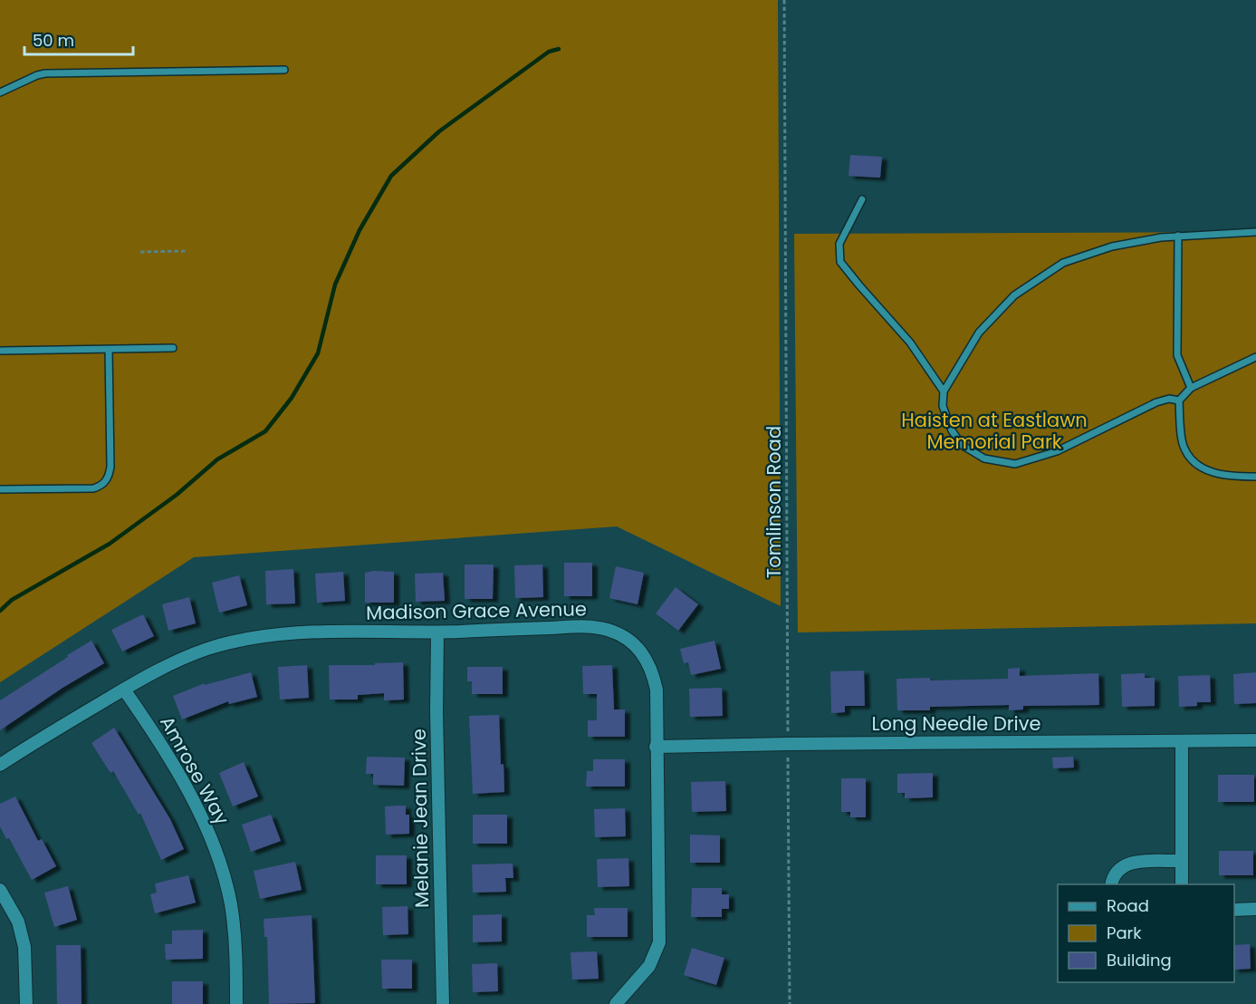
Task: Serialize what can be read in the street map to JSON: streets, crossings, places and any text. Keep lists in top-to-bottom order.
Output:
{
  "streets": {
    "street": [
      "Madison Grace Avenue",
      "Long Needle Drive",
      "Amrose Way",
      "Melanie Jean Drive"
    ],
    "path": ["Tomlinson Road"]
  },
  "crossings": [
    ["Tomlinson Road", "Long Needle Drive"],
    ["Madison Grace Avenue", "Long Needle Drive"],
    ["Madison Grace Avenue", "Amrose Way"],
    ["Madison Grace Avenue", "Melanie Jean Drive"]
  ],
  "parks": ["Haisten at Eastlawn Memorial Park"],
  "legend": ["Road", "Park", "Building"],
  "scale_bar": "50 m"
}
